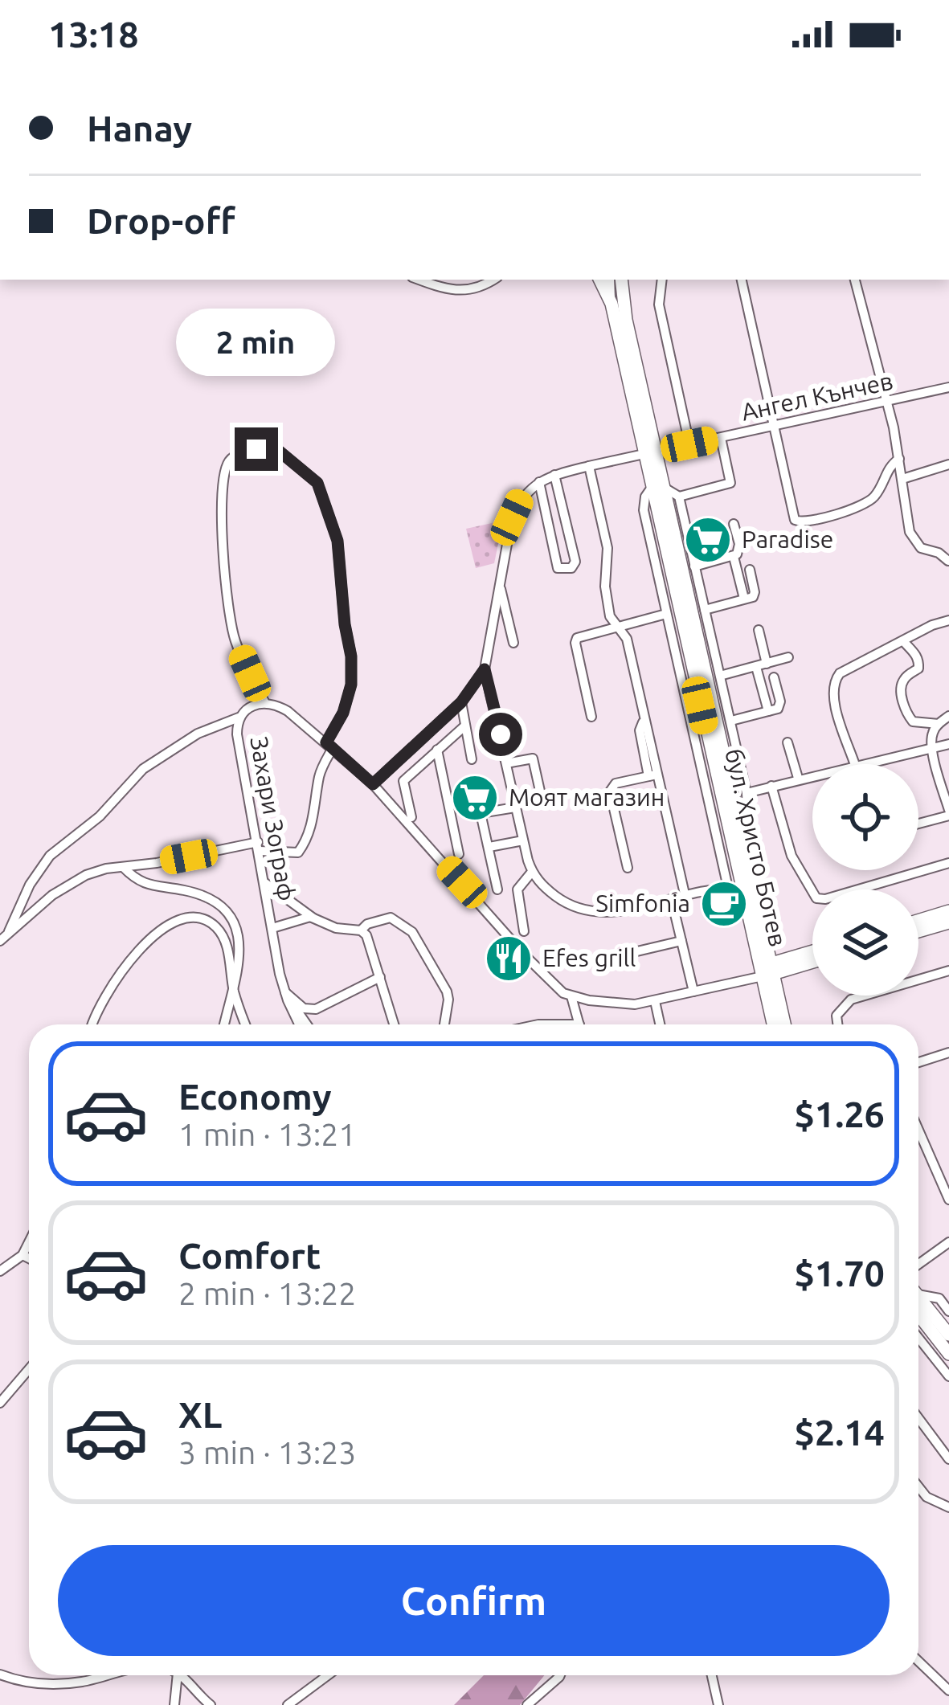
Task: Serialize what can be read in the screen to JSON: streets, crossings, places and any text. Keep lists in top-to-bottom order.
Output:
{
  "streets": {
    "main road": ["бул. Христо Ботев"],
    "street": ["Ангел Кънчев", "Захари Зограф"]
  },
  "crossings": [
    ["Ангел Кънчев", "бул. Христо Ботев"]
  ],
  "places": {
    "supermarket": ["Paradise", "Моят магазин"],
    "cafe": ["Simfonia"],
    "restaurant": ["Efes grill"]
  },
  "page": {
    "status": "13:18",
    "banner": ["Hanay", "Drop-off"],
    "bubble": "2 min",
    "list": [
      {
        "name": "Economy",
        "note": "1 min · 13:21",
        "value": "$1.26"
      },
      {
        "name": "Comfort",
        "note": "2 min · 13:22",
        "value": "$1.70"
      },
      {
        "name": "XL",
        "note": "3 min · 13:23",
        "value": "$2.14"
      }
    ],
    "buttons": "Confirm"
  }
}
